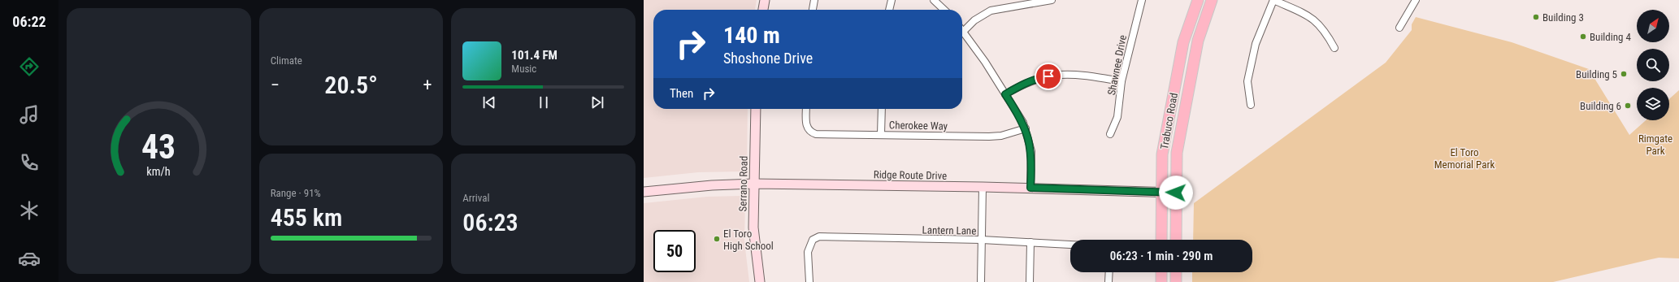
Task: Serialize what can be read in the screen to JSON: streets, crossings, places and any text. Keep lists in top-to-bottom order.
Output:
{
  "streets": {
    "main road": ["Trabuco Road", "Ridge Route Drive", "Serrano Road"],
    "street": ["Shawnee Drive", "Cherokee Way", "Lantern Lane"]
  },
  "crossings": [
    ["Trabuco Road", "Ridge Route Drive"],
    ["Ridge Route Drive", "Serrano Road"]
  ],
  "parks": ["Rimgate Park", "El Toro Memorial Park"],
  "places": [
    "Building 3",
    "Building 4",
    "Building 5",
    "Building 6",
    "El Toro High School"
  ],
  "north": "top right",
  "page": {
    "tabs": "06:22",
    "tile": [
      "Climate",
      ["Range · 91%", "455 km"],
      ["Arrival", "06:23"]
    ],
    "turn": ["140 m", "Shoshone Drive"],
    "song": ["101.4 FM", "Music"],
    "heat": ["−", "20.5°", "+"],
    "then": "Then",
    "limit": "50",
    "trip": "06:23 · 1 min · 290 m",
    "gauge": ["43", "km/h"]
  }
}
